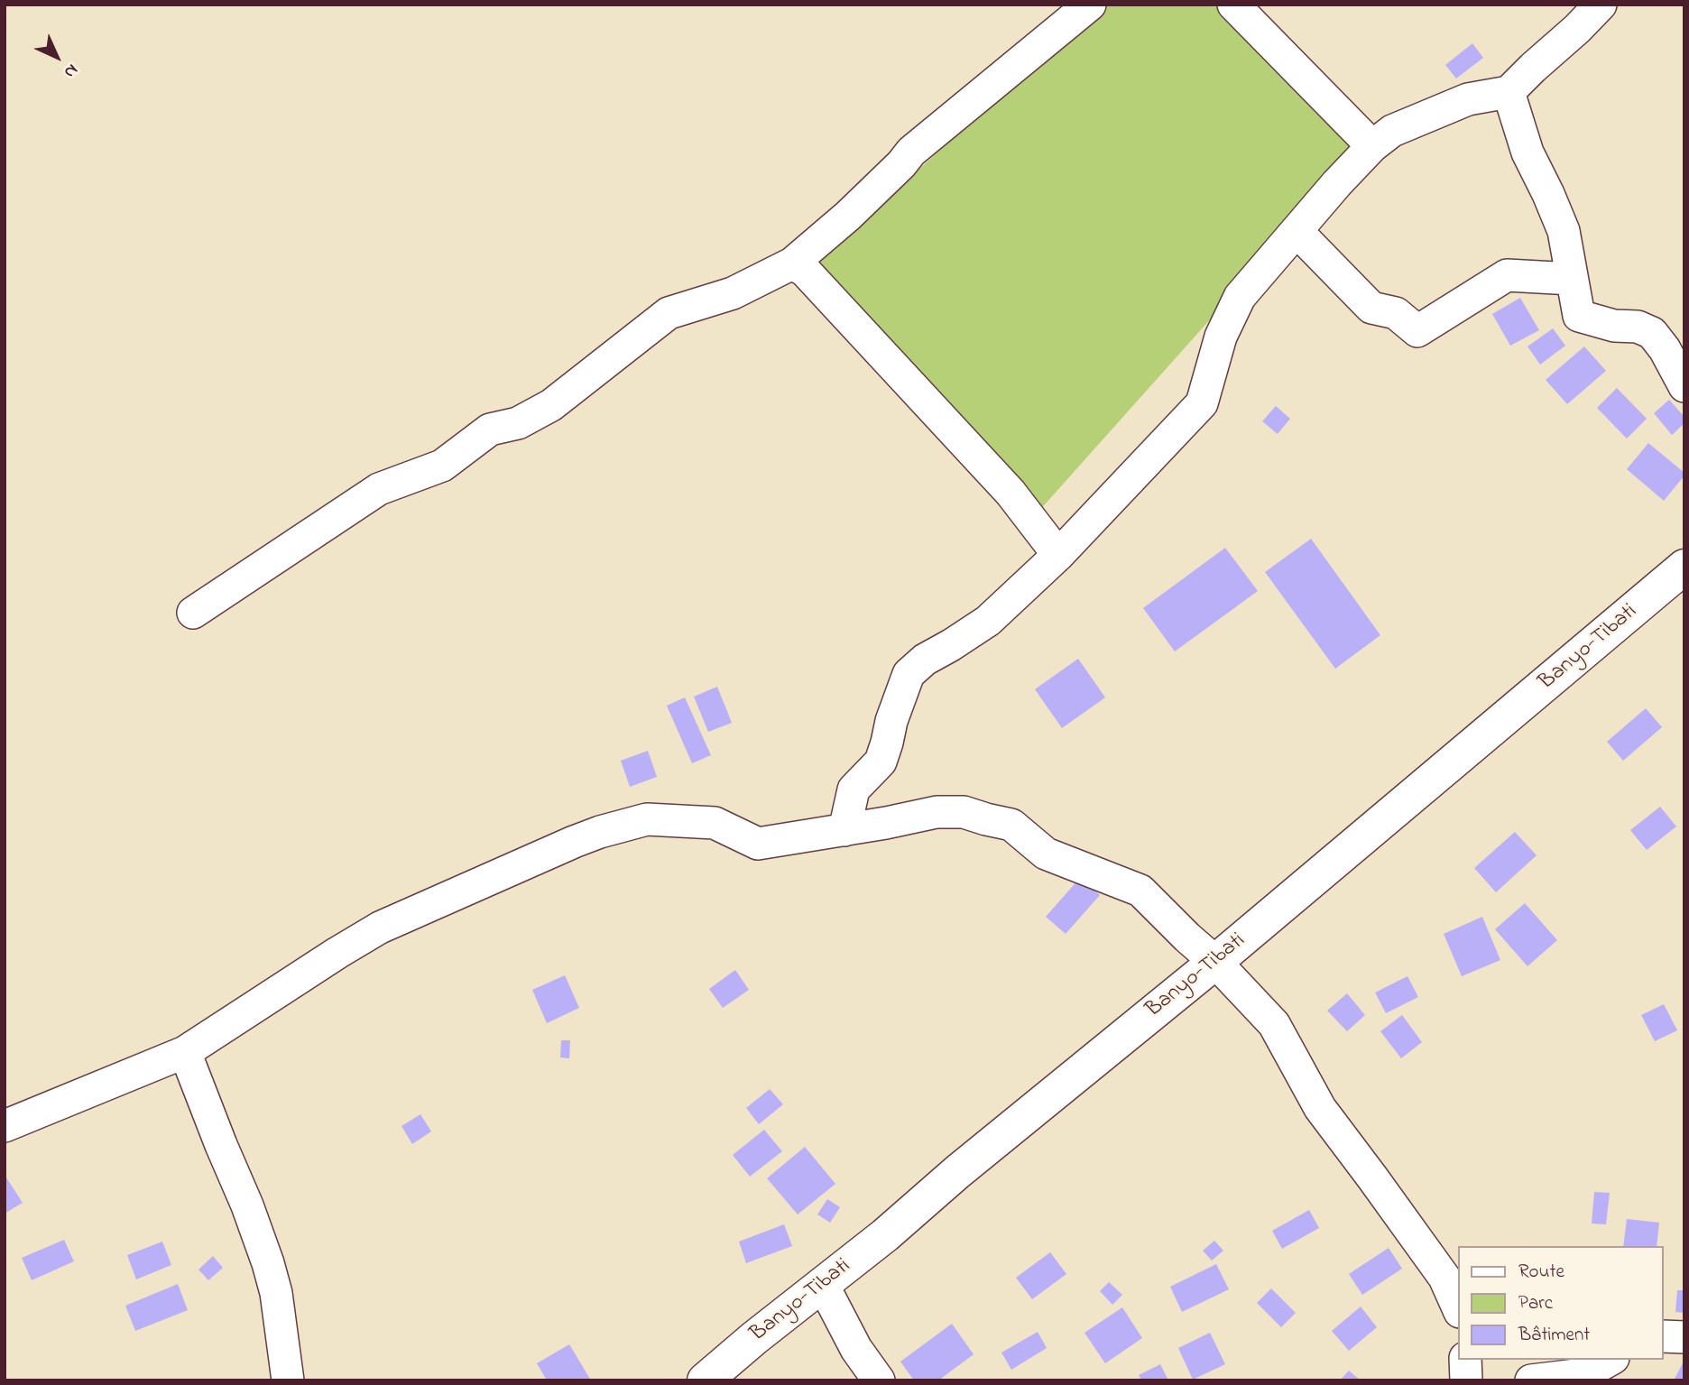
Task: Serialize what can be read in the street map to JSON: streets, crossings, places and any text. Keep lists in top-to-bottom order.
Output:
{
  "streets": {
    "highway": ["Banyo-Tibati"]
  },
  "legend": ["Route", "Parc", "Bâtiment"],
  "north": "bottom right"
}
